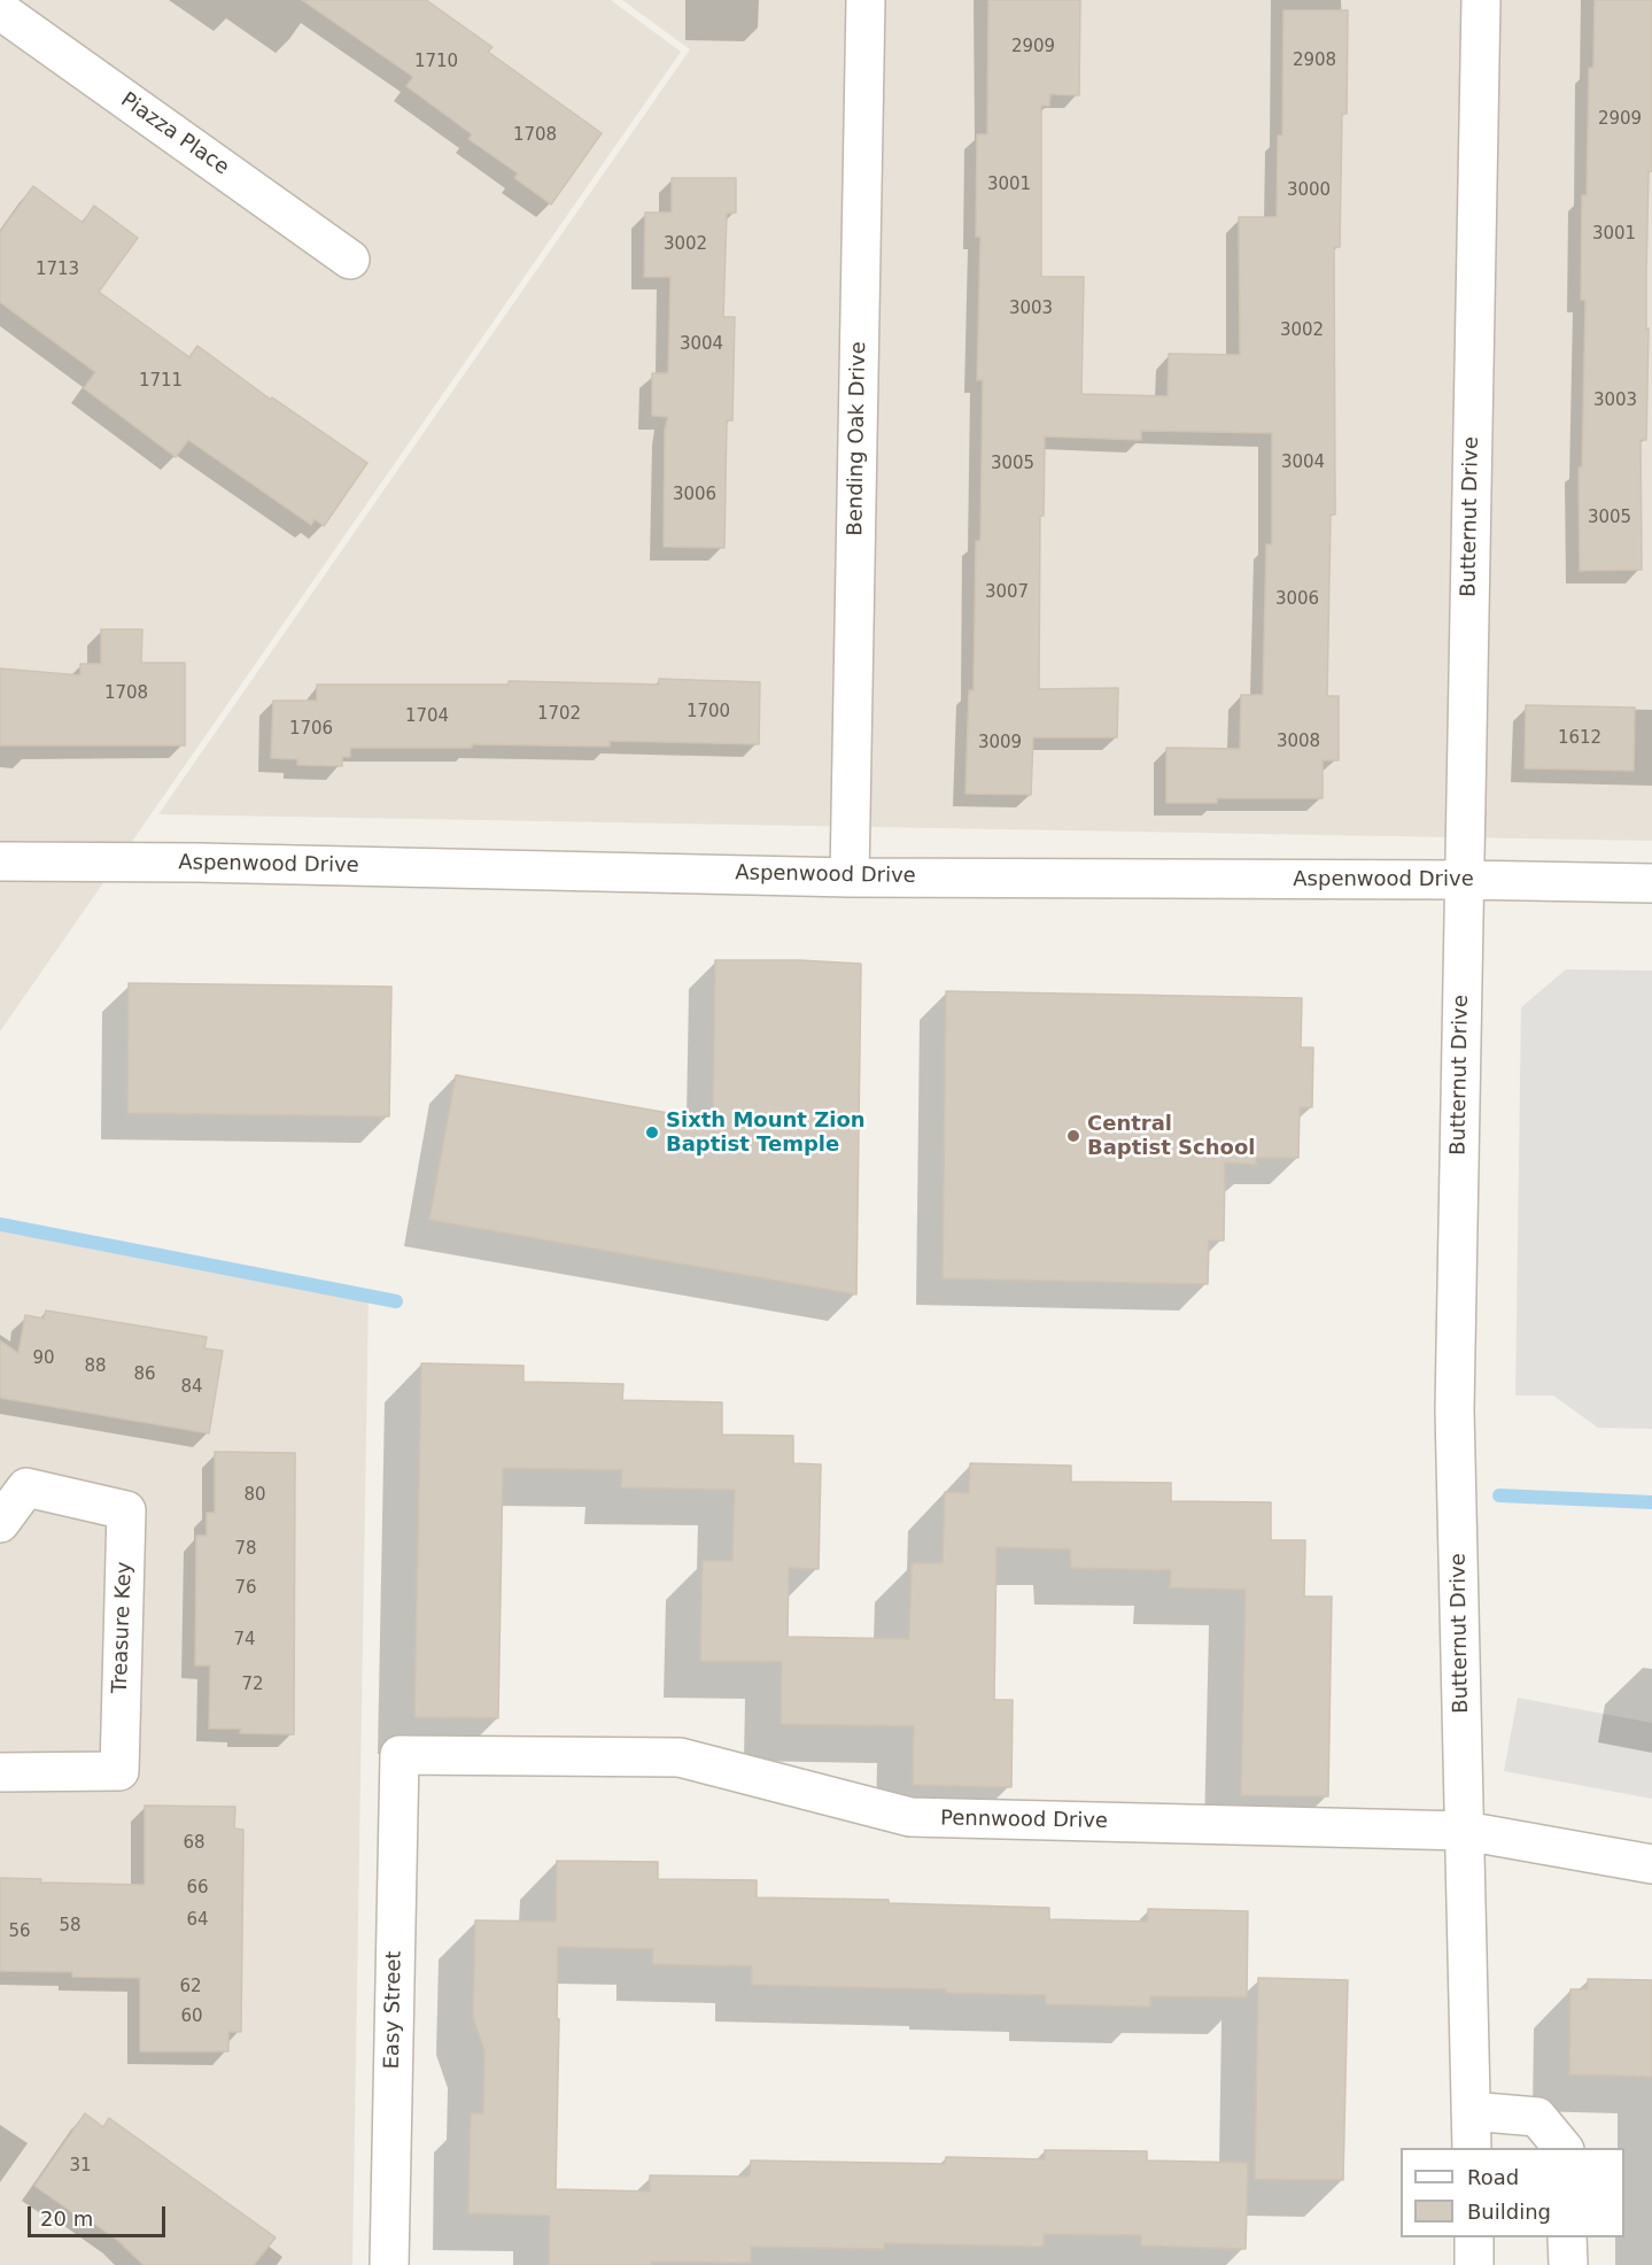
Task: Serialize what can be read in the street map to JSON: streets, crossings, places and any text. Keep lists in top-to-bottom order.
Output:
{
  "streets": {
    "street": [
      "Piazza Place",
      "Bending Oak Drive",
      "Butternut Drive",
      "Aspenwood Drive",
      "Treasure Key",
      "Pennwood Drive",
      "Easy Street"
    ]
  },
  "crossings": [
    ["Bending Oak Drive", "Aspenwood Drive"],
    ["Butternut Drive", "Aspenwood Drive"],
    ["Butternut Drive", "Pennwood Drive"],
    ["Pennwood Drive", "Easy Street"]
  ],
  "places": ["Sixth Mount Zion Baptist Temple", "Central Baptist School"],
  "house_numbers": [
    "2909",
    "2908",
    "1710",
    "2909",
    "1708",
    "3001",
    "3000",
    "3001",
    "3002",
    "1713",
    "3003",
    "3002",
    "3004",
    "1711",
    "3003",
    "3004",
    "3005",
    "3006",
    "3005",
    "3007",
    "3006",
    "1708",
    "1700",
    "1702",
    "1704",
    "1706",
    "1612",
    "3008",
    "3009",
    "90",
    "88",
    "86",
    "84",
    "80",
    "78",
    "76",
    "74",
    "72",
    "68",
    "66",
    "64",
    "58",
    "56",
    "62",
    "60",
    "31"
  ],
  "legend": ["Road", "Building"],
  "scale_bar": "20 m"
}
